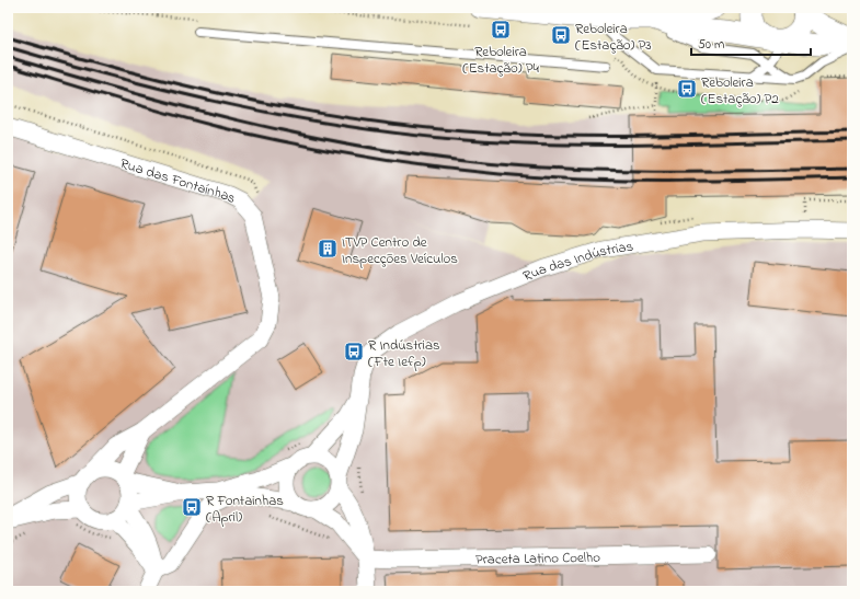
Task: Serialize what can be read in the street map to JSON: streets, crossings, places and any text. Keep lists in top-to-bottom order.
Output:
{
  "streets": {
    "street": ["Rua das Fontaínhas", "Rua das Indústrias", "Praceta Latino Coelho"]
  },
  "places": {
    "bus stop": [
      "Reboleira (Estação) P4",
      "Reboleira (Estação) P3",
      "Reboleira (Estação) P2",
      "R Indústrias (Fte Iefp)",
      "R Fontainhas (April)"
    ],
    "building": ["ITVP Centro de Inspecções Veículos"]
  },
  "scale_bar": "50 m"
}
